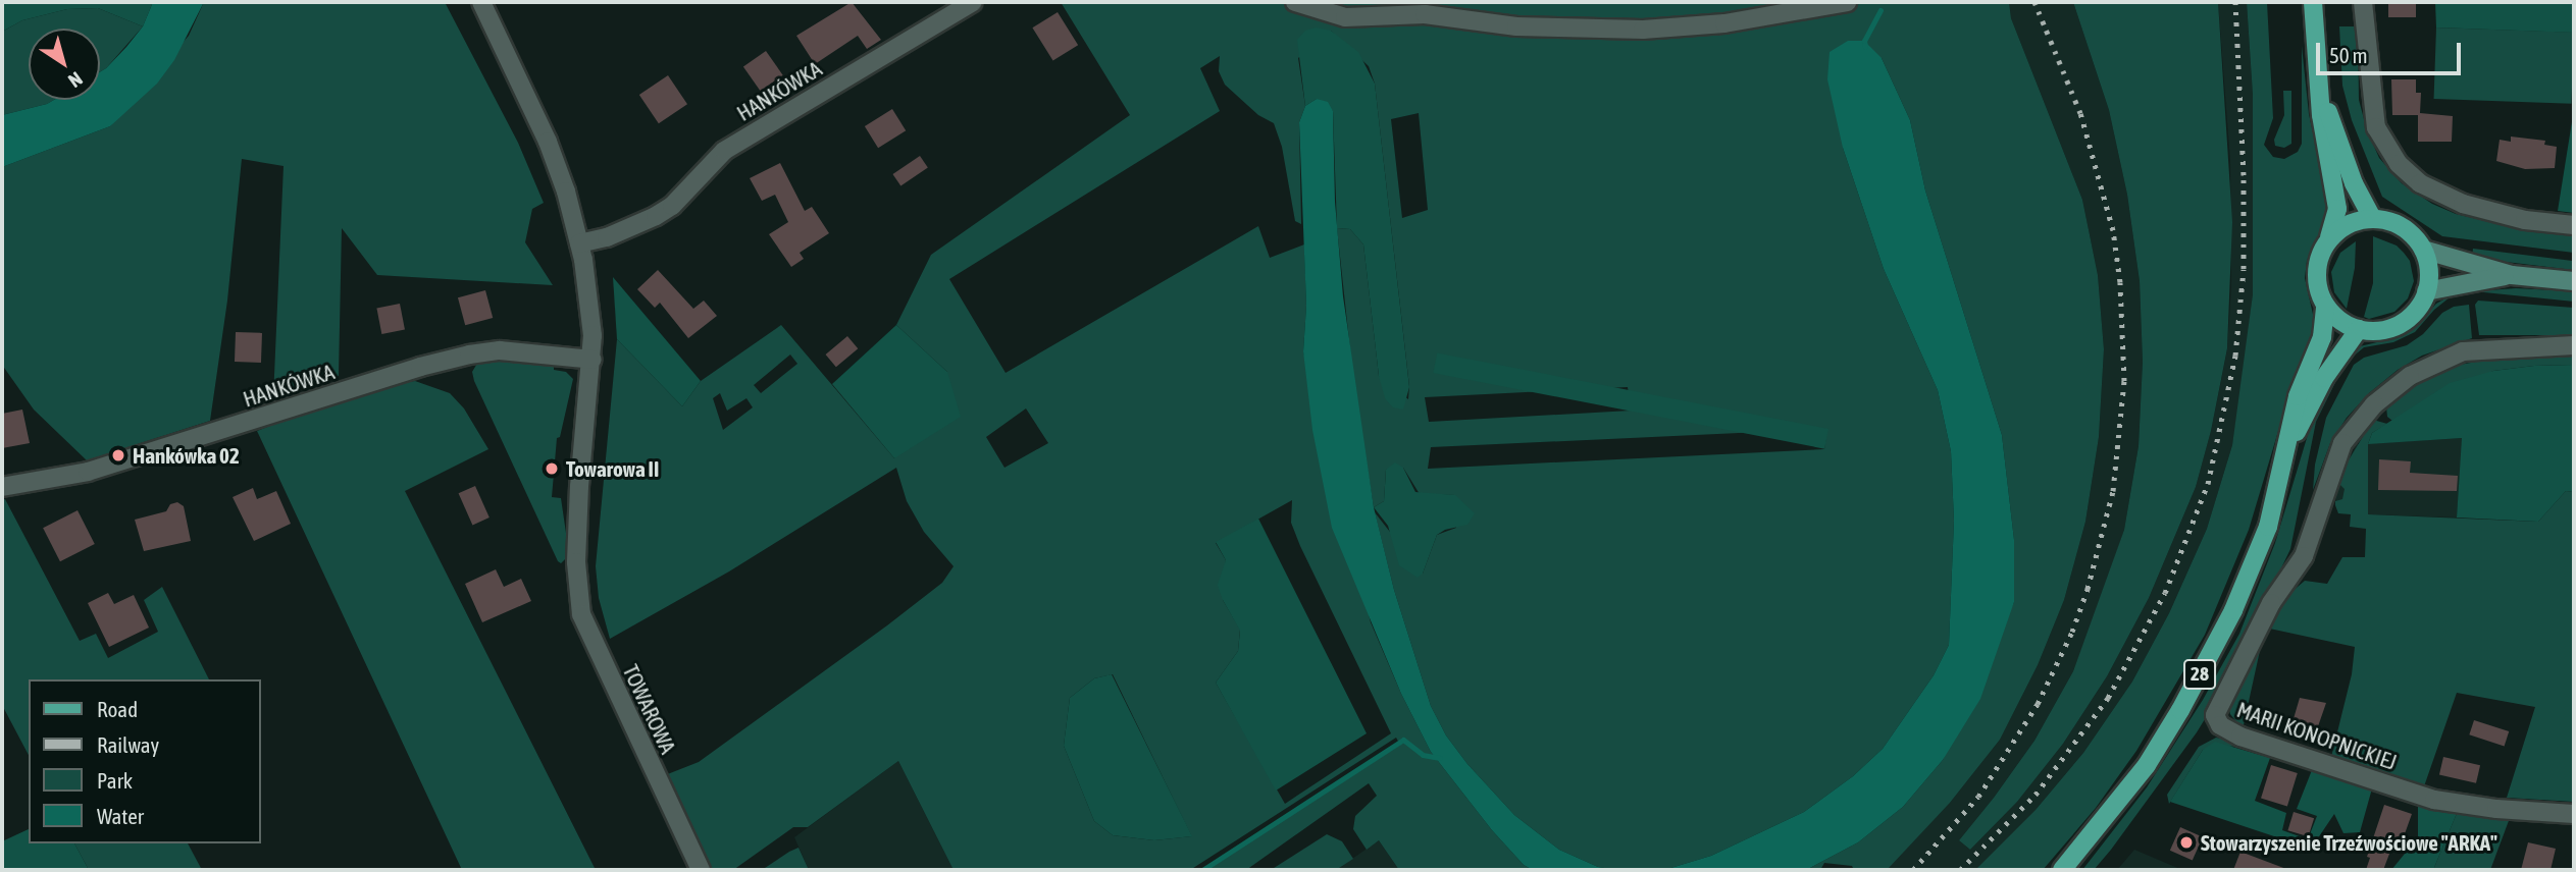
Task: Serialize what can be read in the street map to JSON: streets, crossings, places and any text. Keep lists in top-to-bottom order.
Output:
{
  "streets": {
    "main road": ["28"],
    "street": ["HANKÓWKA", "TOWAROWA", "MARII KONOPNICKIEJ"]
  },
  "crossings": [
    ["HANKÓWKA", "TOWAROWA"]
  ],
  "places": ["Hankówka 02", "Towarowa II", "Stowarzyszenie Trzeźwościowe \"ARKA\""],
  "legend": [
    "Road",
    "Railway",
    "Park",
    "Water"
  ],
  "scale_bar": "50 m",
  "north": "bottom right"
}
